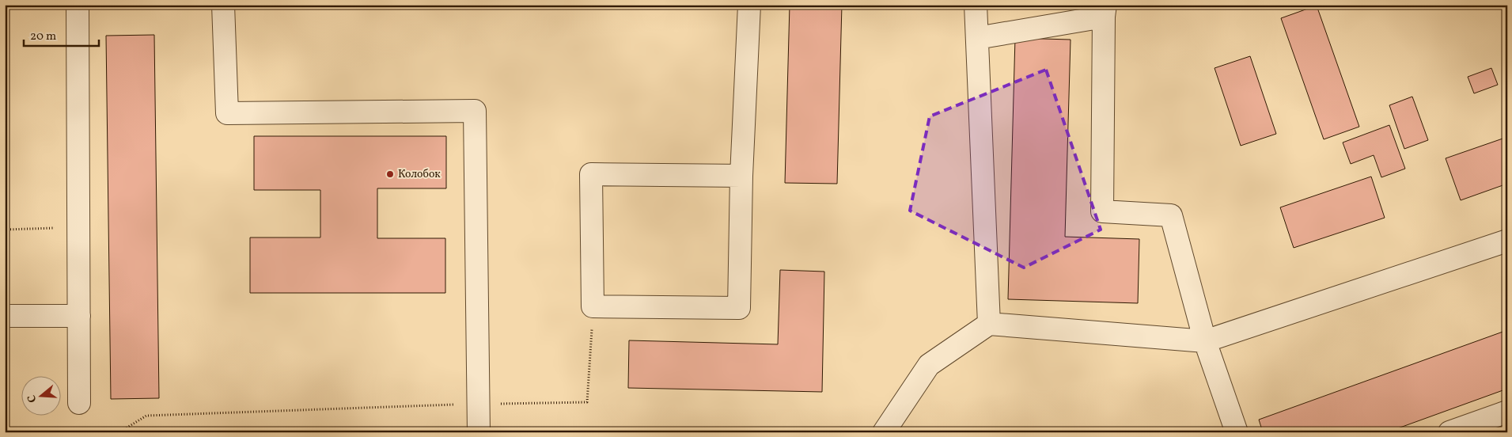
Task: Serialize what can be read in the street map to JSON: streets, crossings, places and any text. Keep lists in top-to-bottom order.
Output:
{
  "places": ["Колобок"],
  "scale_bar": "20 m",
  "north": "left"
}
